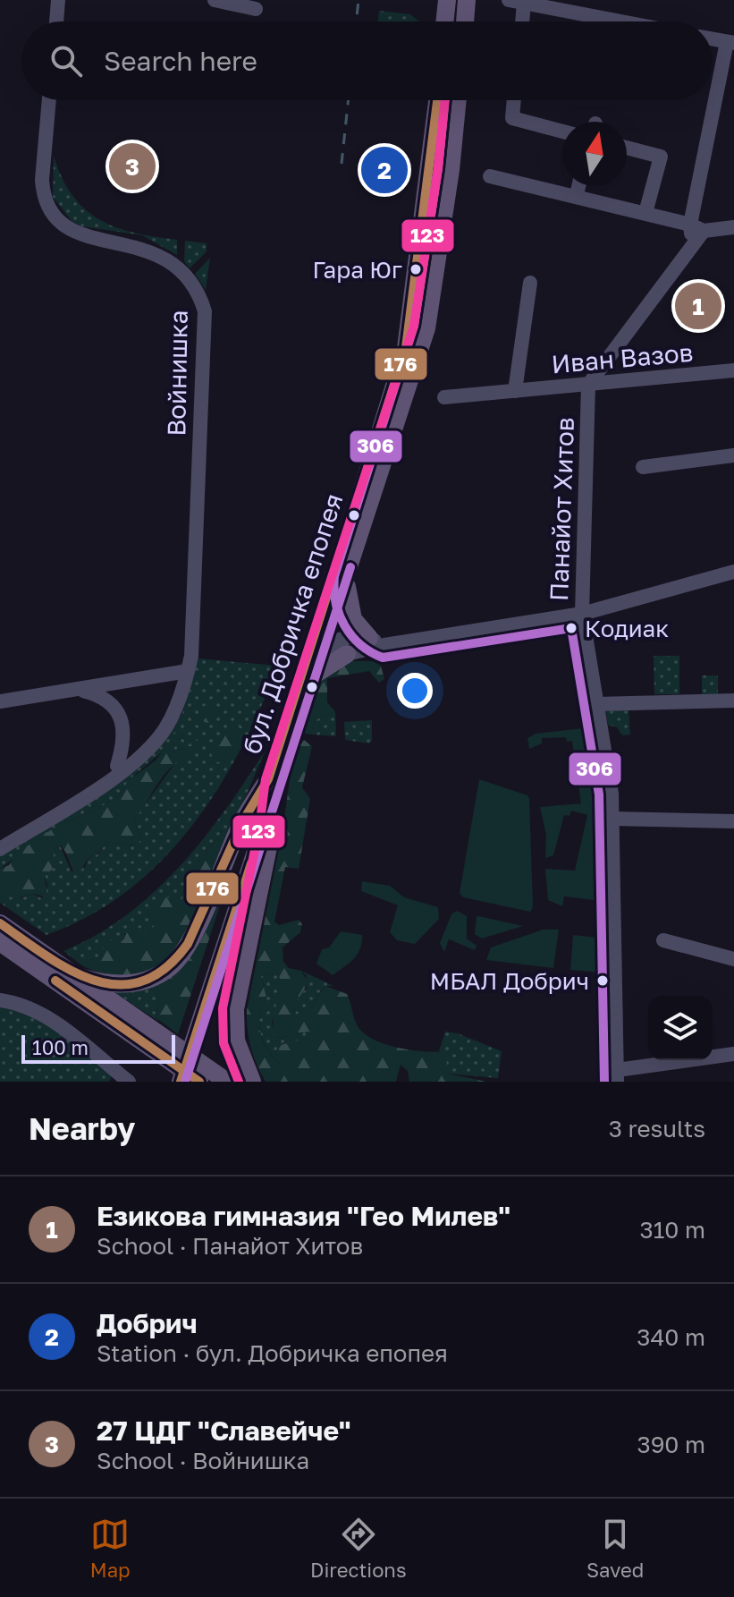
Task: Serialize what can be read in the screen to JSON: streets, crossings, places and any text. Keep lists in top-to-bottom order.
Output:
{
  "streets": {
    "main road": ["бул. Добричка епопея"],
    "street": ["Иван Вазов", "Войнишка", "Панайот Хитов"]
  },
  "crossings": [
    ["Иван Вазов", "Панайот Хитов"]
  ],
  "places": ["Гара Юг", "Кодиак", "МБАЛ Добрич"],
  "lines": ["transit line 176", "transit line 306", "transit line 123"],
  "scale_bar": "100 m",
  "north": "top",
  "page": {
    "search": "Search here",
    "pins": ["3", "2", "1"],
    "scale": "100 m",
    "heading": ["Nearby", "3 results"],
    "list": [
      {
        "mark": "1",
        "name": "Езикова гимназия \"Гео Милев\"",
        "note": "School · Панайот Хитов",
        "value": "310 m"
      },
      {
        "mark": "2",
        "name": "Добрич",
        "note": "Station · бул. Добричка епопея",
        "value": "340 m"
      },
      {
        "mark": "3",
        "name": "27 ЦДГ \"Славейче\"",
        "note": "School · Войнишка",
        "value": "390 m"
      }
    ],
    "nav": ["Map", "Directions", "Saved"]
  }
}
